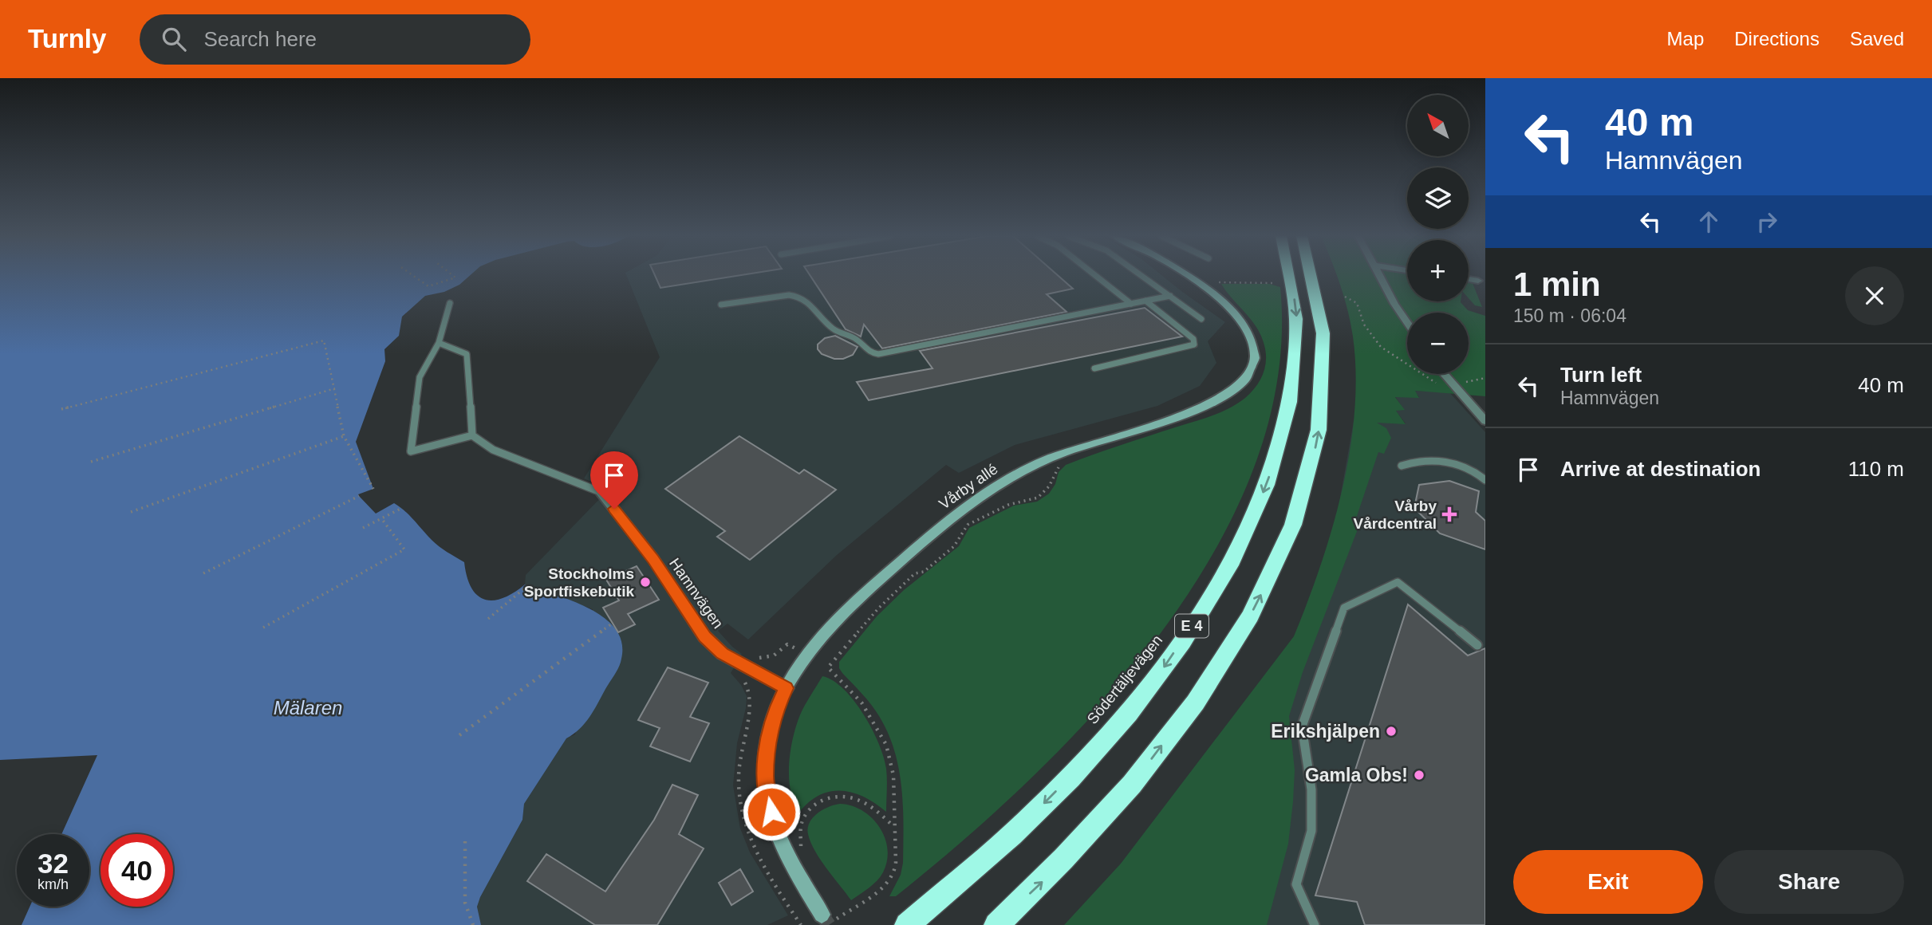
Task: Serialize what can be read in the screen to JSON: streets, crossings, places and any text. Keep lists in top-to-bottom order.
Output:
{
  "streets": {
    "highway": ["E 4", "Södertäljevägen"],
    "street": ["Vårby allé", "Hamnvägen"]
  },
  "crossings": [
    ["Vårby allé", "Hamnvägen"]
  ],
  "water": ["Mälaren"],
  "places": {
    "health": ["Vårby Vårdcentral"],
    "other": ["Stockholms Sportfiskebutik", "Erikshjälpen", "Gamla Obs!"]
  },
  "north": "top left",
  "page": {
    "header": "Turnly",
    "search": "Search here",
    "nav": ["Map", "Directions", "Saved"],
    "turn": ["40 m", "Hamnvägen"],
    "map_buttons": ["+", "−"],
    "heading": ["1 min", "150 m · 06:04"],
    "list": [
      {
        "name": "Turn left",
        "note": "Hamnvägen",
        "value": "40 m"
      },
      {
        "name": "Arrive at destination",
        "value": "110 m"
      }
    ],
    "speed": "32 km/h",
    "limit": "40",
    "buttons": ["Exit", "Share"]
  }
}
